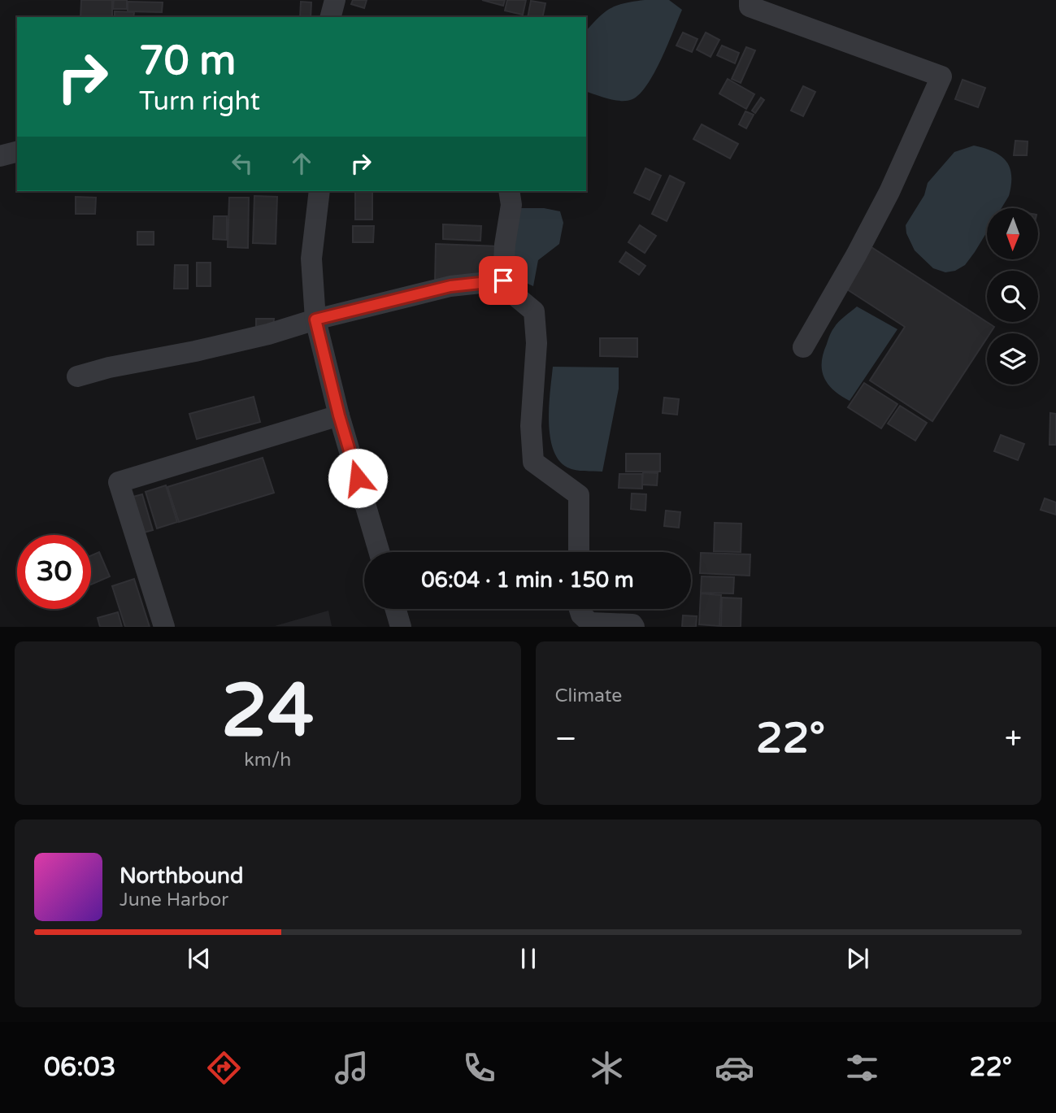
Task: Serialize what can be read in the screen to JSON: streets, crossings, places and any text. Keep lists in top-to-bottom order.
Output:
{
  "north": "bottom",
  "page": {
    "turn": ["70 m", "Turn right"],
    "limit": "30",
    "trip": "06:04 · 1 min · 150 m",
    "tile": [
      ["24", "km/h"],
      "Climate"
    ],
    "heat": ["−", "22°", "+"],
    "song": ["Northbound", "June Harbor"],
    "tabs": ["06:03", "22°"]
  }
}
